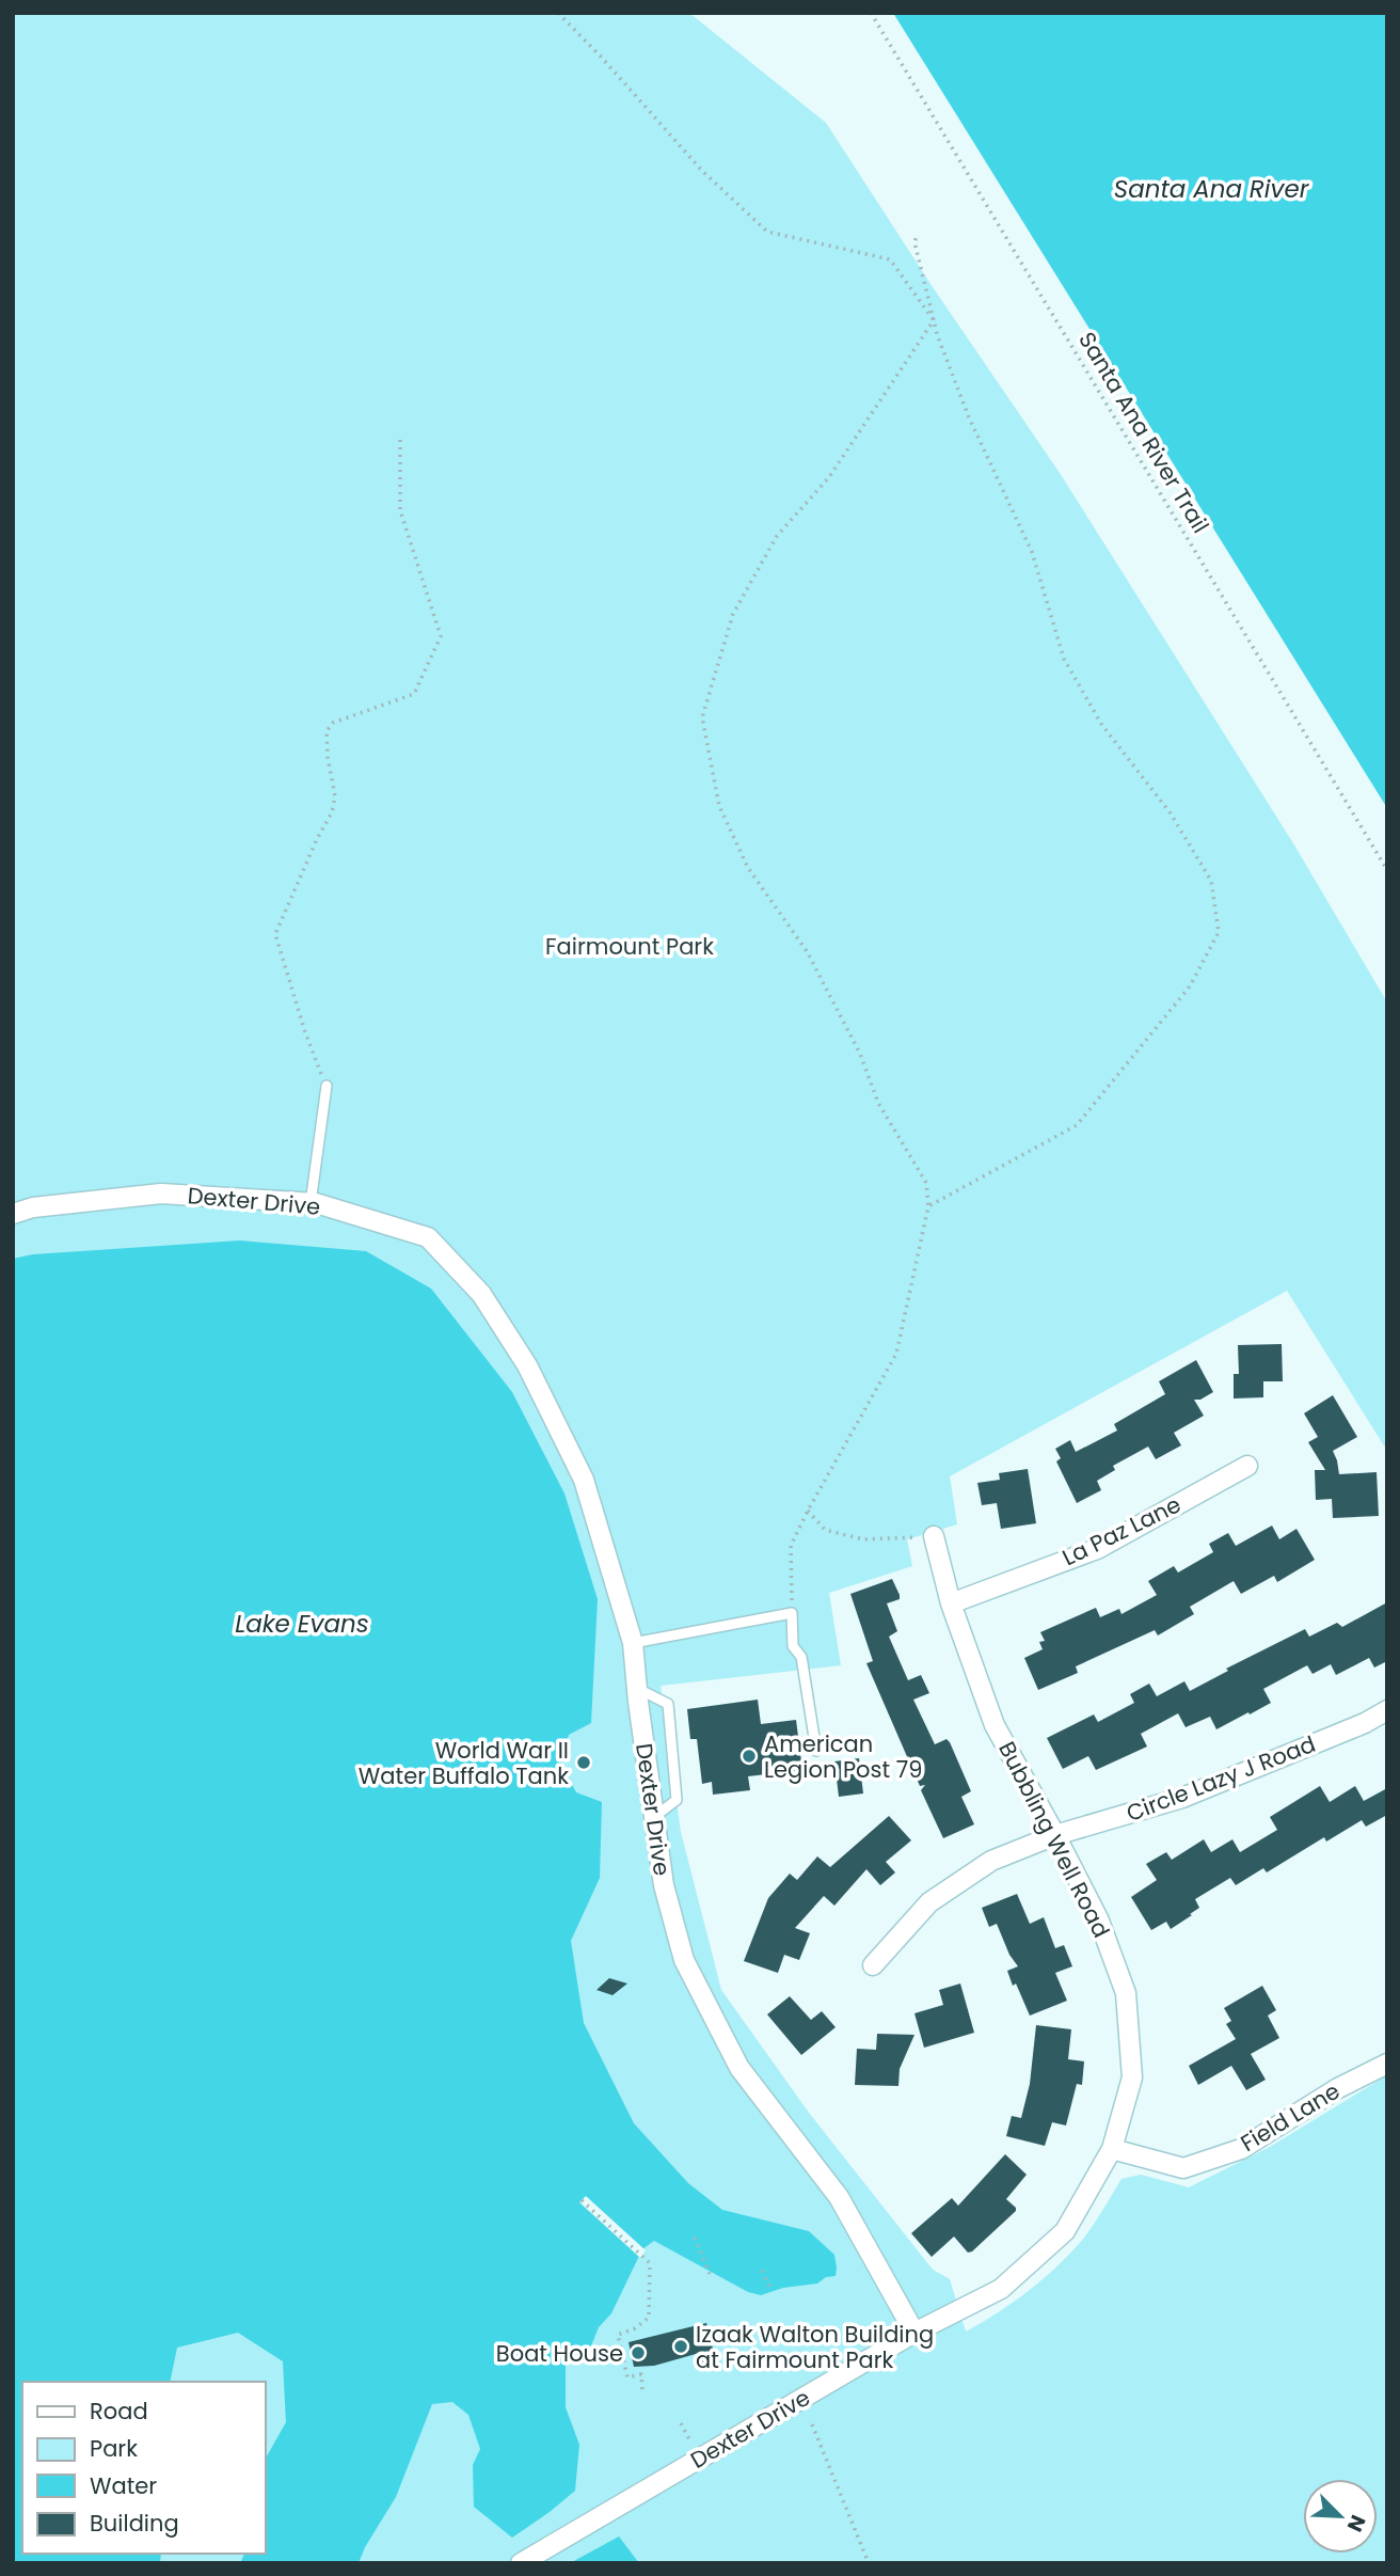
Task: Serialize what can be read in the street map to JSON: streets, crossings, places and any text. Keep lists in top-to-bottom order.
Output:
{
  "streets": {
    "street": [
      "Dexter Drive",
      "La Paz Lane",
      "Circle Lazy J Road",
      "Bubbling Well Road",
      "Field Lane"
    ],
    "path": ["Santa Ana River Trail"]
  },
  "crossings": [
    ["La Paz Lane", "Bubbling Well Road"],
    ["Circle Lazy J Road", "Bubbling Well Road"],
    ["Bubbling Well Road", "Field Lane"]
  ],
  "water": ["Santa Ana River", "Lake Evans"],
  "parks": ["Fairmount Park"],
  "places": [
    "American Legion Post 79",
    "World War II Water Buffalo Tank",
    "Izaak Walton Building at Fairmount Park",
    "Boat House"
  ],
  "legend": [
    "Road",
    "Park",
    "Water",
    "Building"
  ],
  "north": "bottom right"
}
